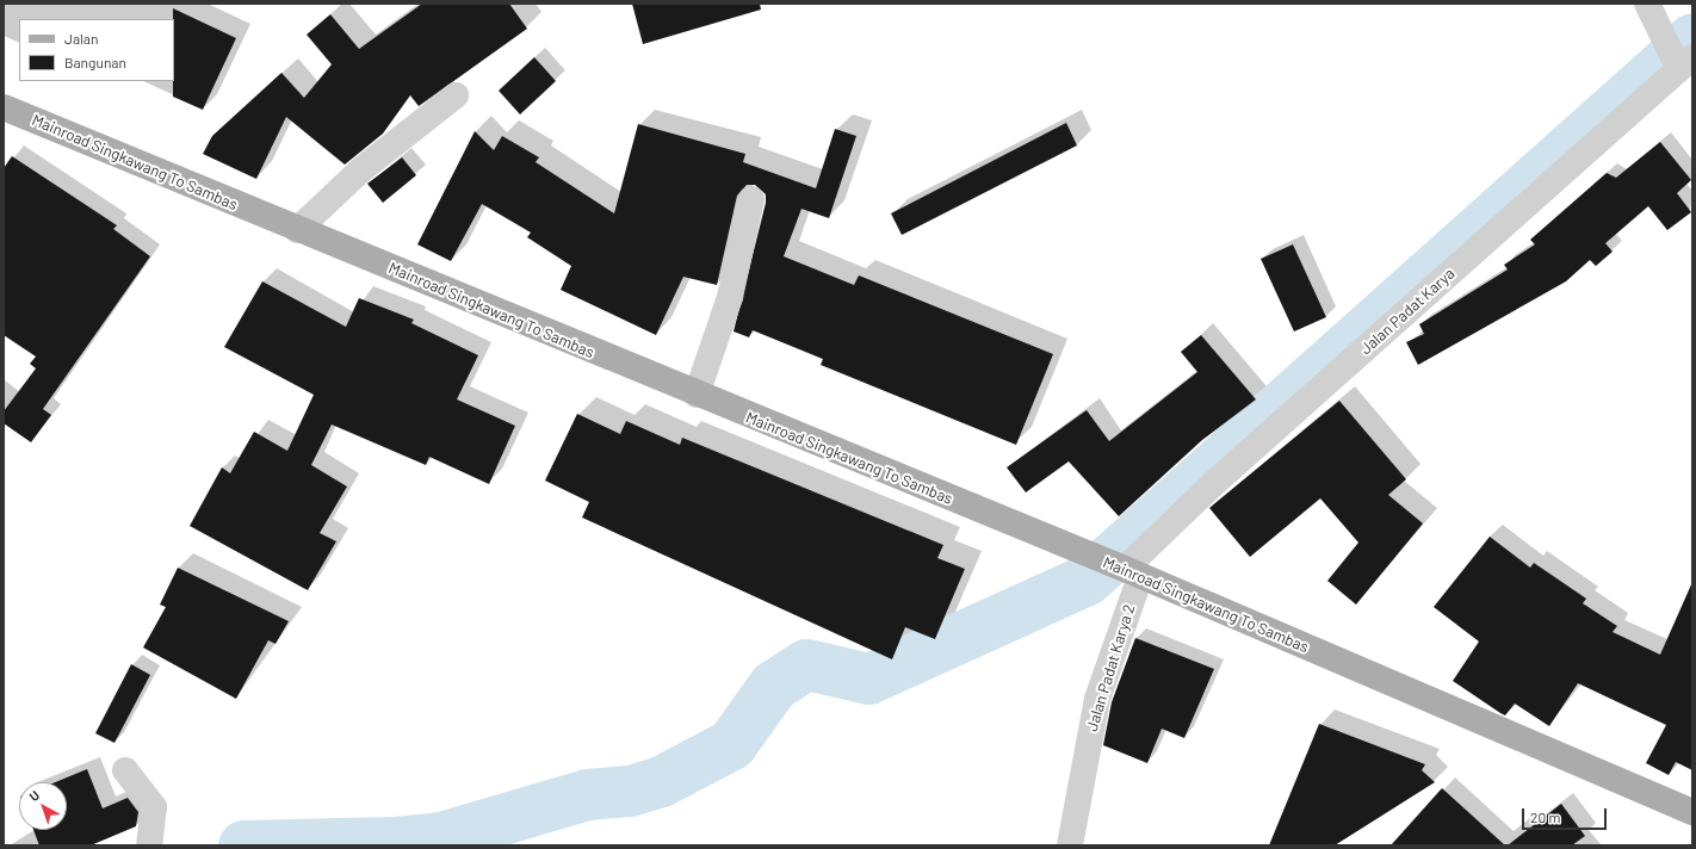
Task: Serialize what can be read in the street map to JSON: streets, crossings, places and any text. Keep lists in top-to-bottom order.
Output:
{
  "streets": {
    "main road": ["Mainroad Singkawang To Sambas"],
    "street": ["Jalan Padat Karya", "Jalan Padat Karya 2"]
  },
  "crossings": [
    ["Mainroad Singkawang To Sambas", "Jalan Padat Karya"],
    ["Mainroad Singkawang To Sambas", "Jalan Padat Karya 2"],
    ["Jalan Padat Karya", "Jalan Padat Karya 2"]
  ],
  "legend": ["Jalan", "Bangunan"],
  "scale_bar": "20 m",
  "north": "top left"
}
